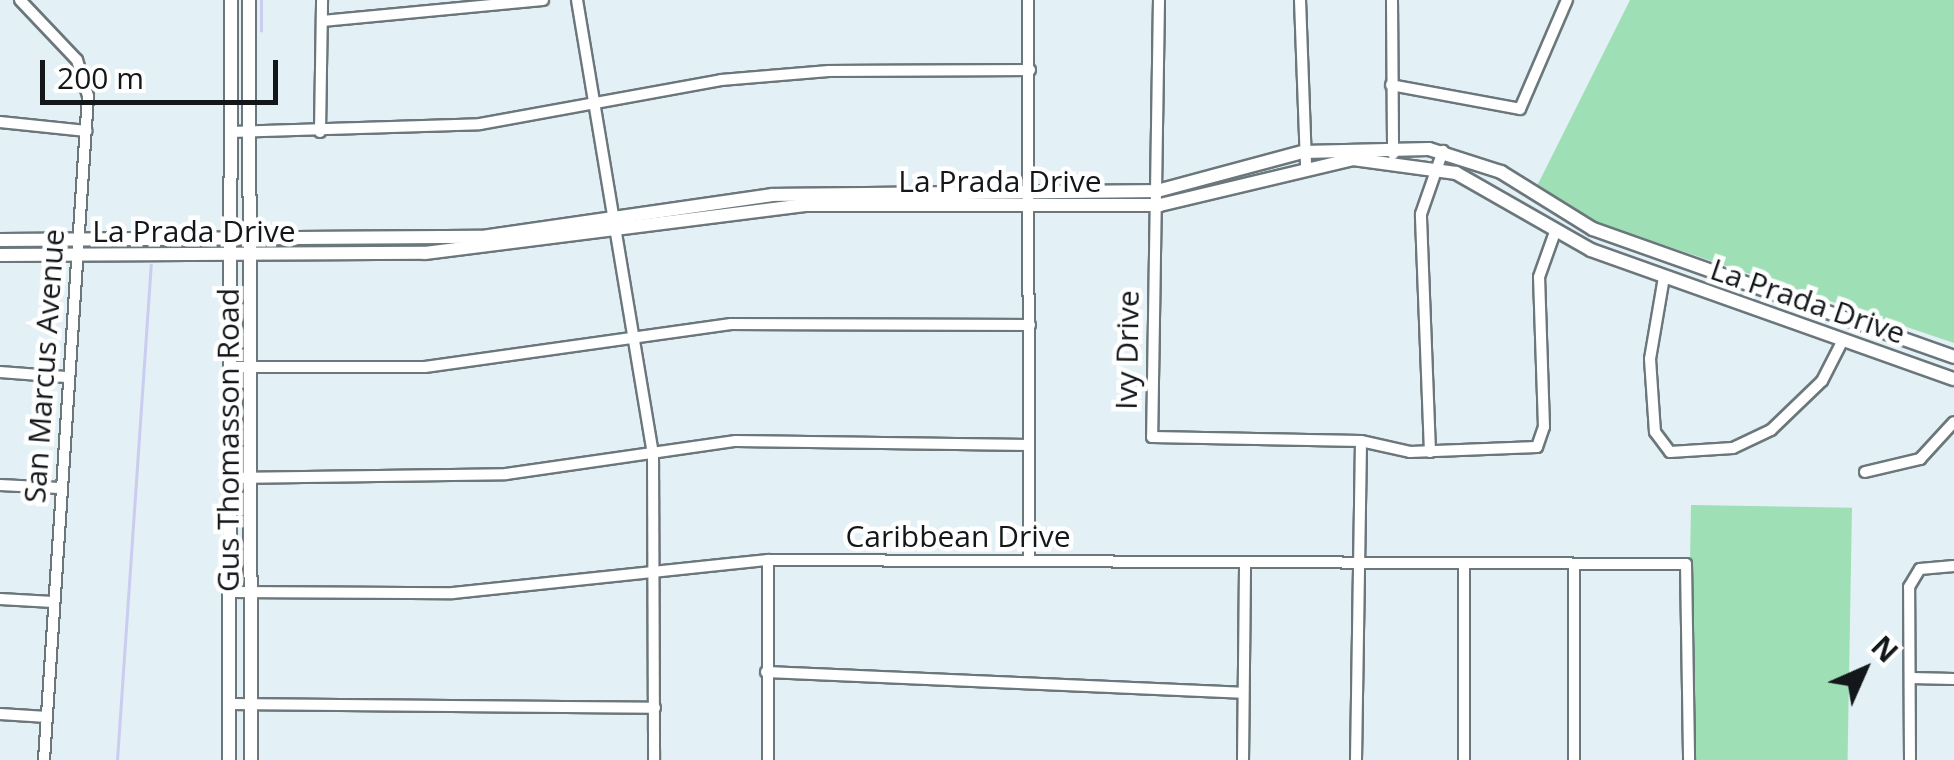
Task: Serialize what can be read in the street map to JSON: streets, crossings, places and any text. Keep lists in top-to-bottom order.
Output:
{
  "streets": {
    "main road": ["La Prada Drive", "Gus Thomasson Road"],
    "street": ["Ivy Drive", "San Marcus Avenue", "Caribbean Drive"]
  },
  "crossings": [
    ["La Prada Drive", "Ivy Drive"],
    ["La Prada Drive", "San Marcus Avenue"],
    ["La Prada Drive", "Gus Thomasson Road"],
    ["Gus Thomasson Road", "Caribbean Drive"]
  ],
  "scale_bar": "200 m",
  "north": "top right"
}
